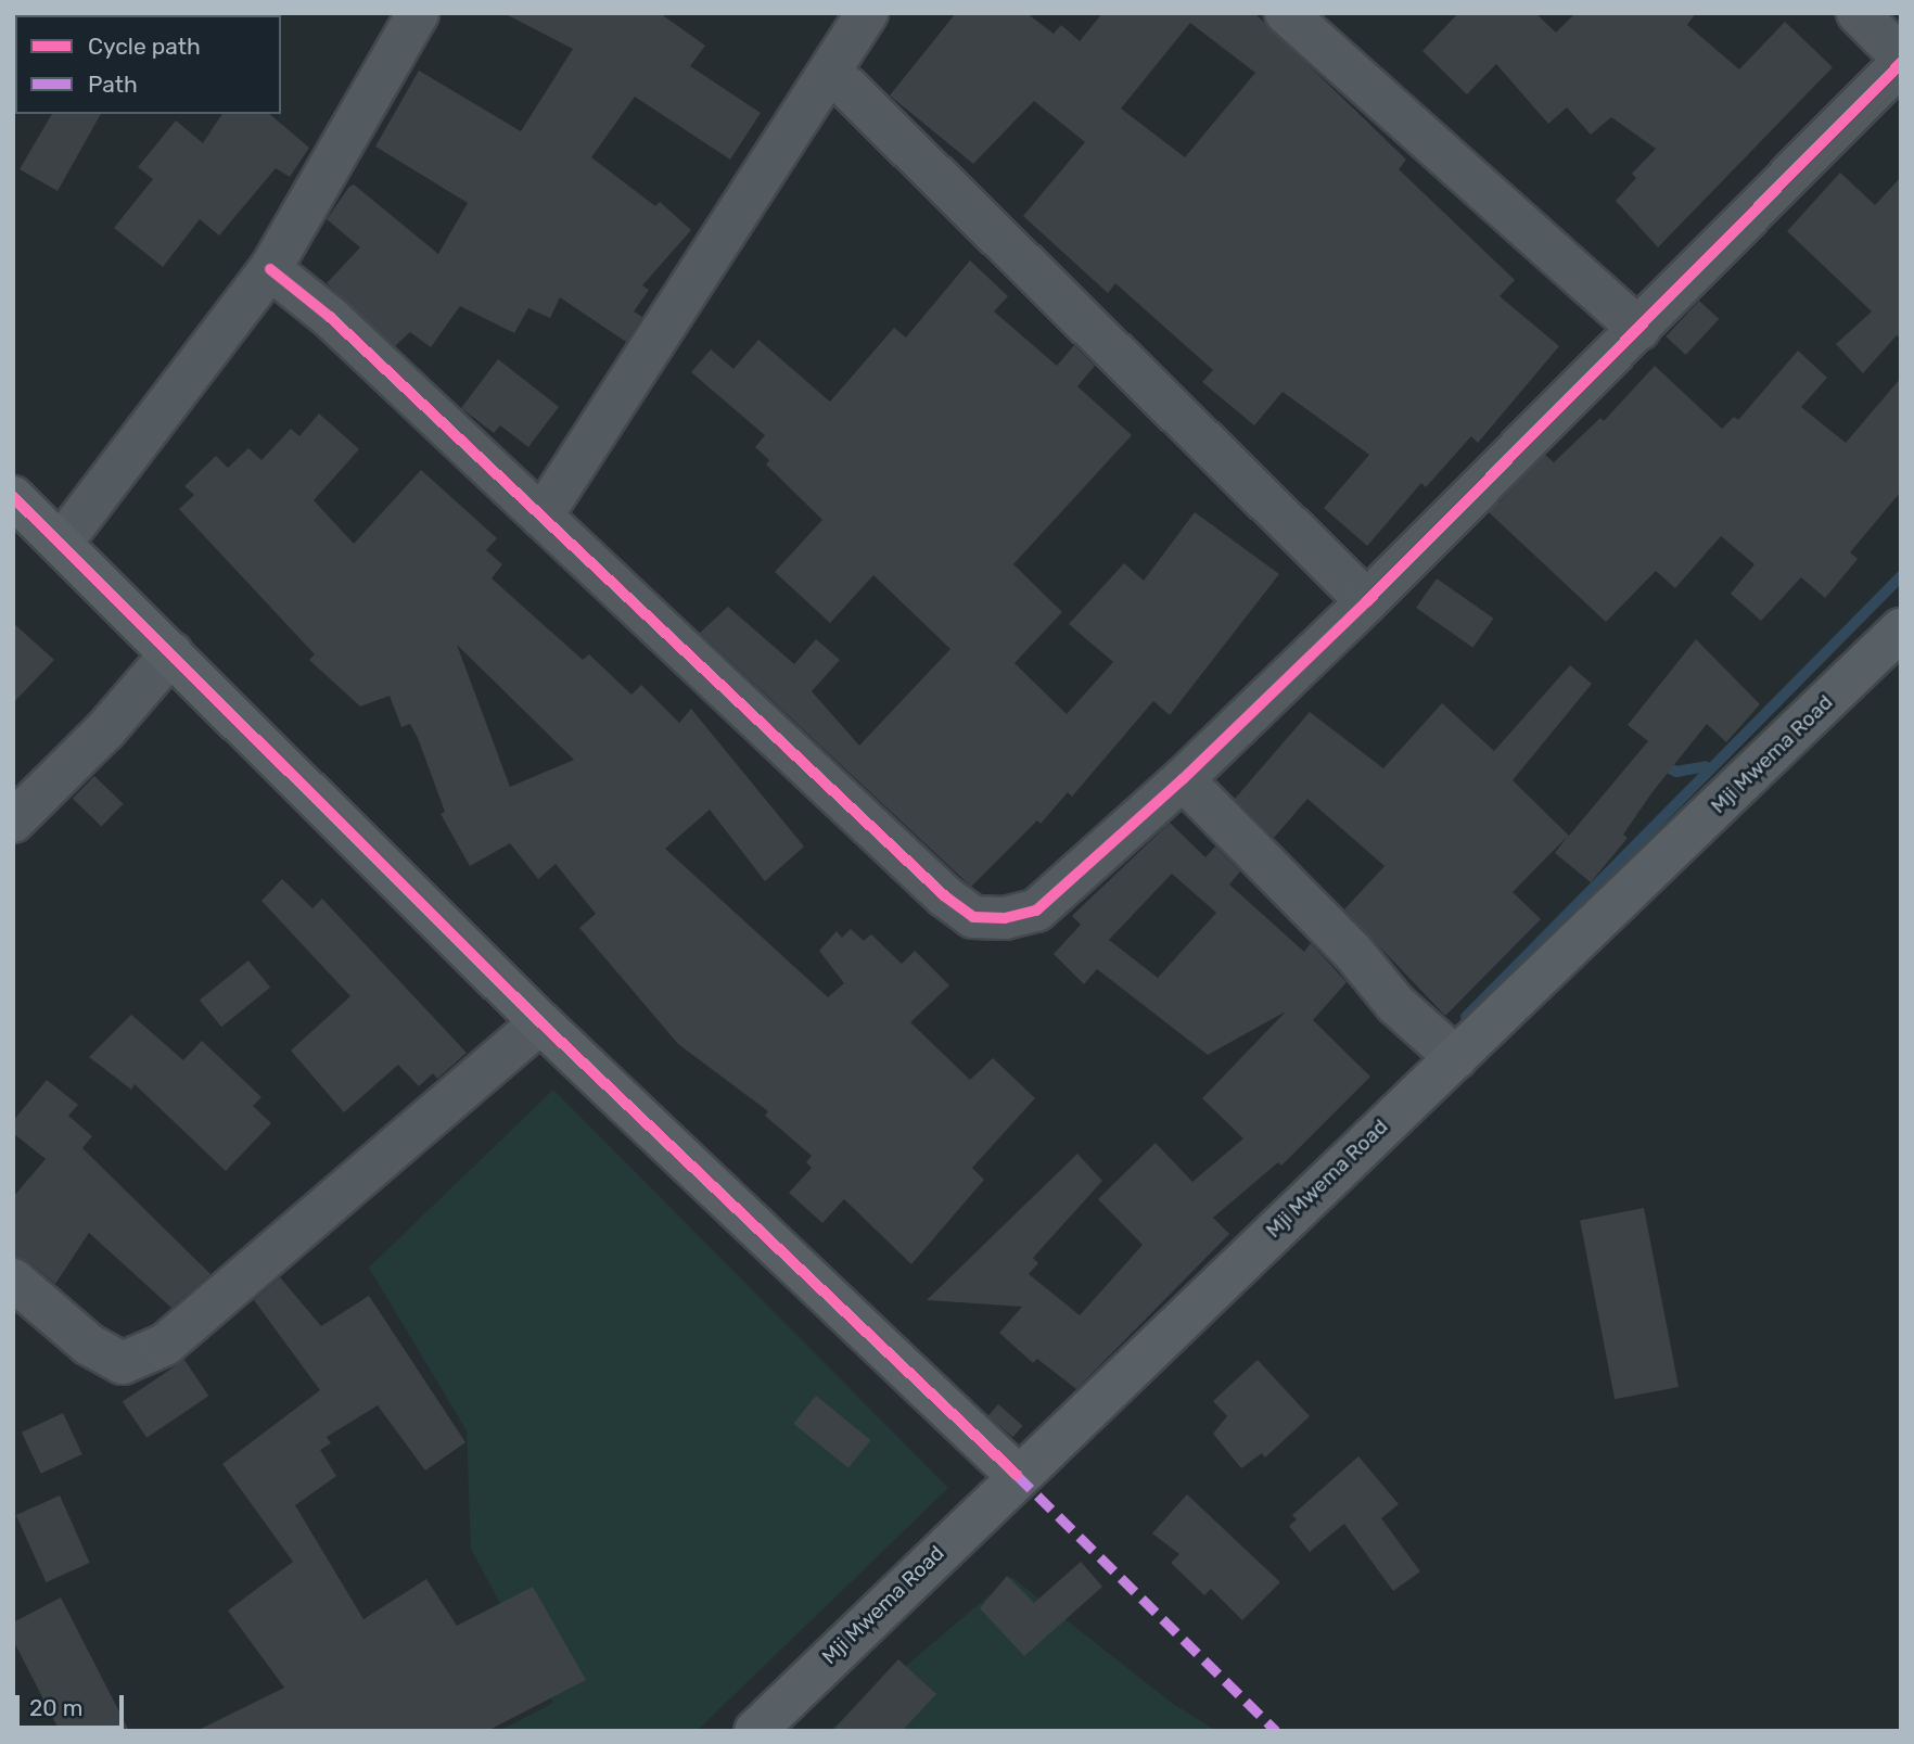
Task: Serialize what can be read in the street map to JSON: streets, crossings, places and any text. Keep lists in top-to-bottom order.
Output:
{
  "streets": {
    "main road": ["Mji Mwema Road"]
  },
  "legend": ["Cycle path", "Path"],
  "scale_bar": "20 m"
}
